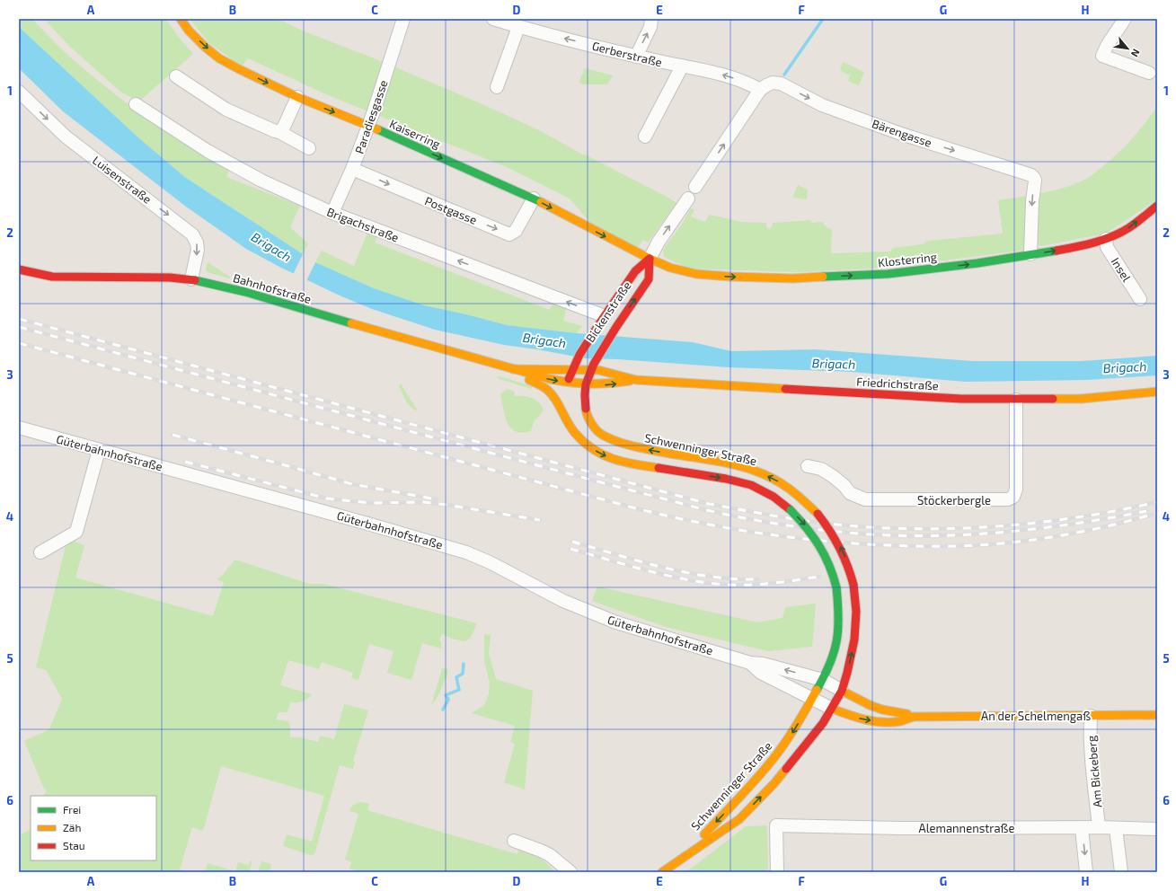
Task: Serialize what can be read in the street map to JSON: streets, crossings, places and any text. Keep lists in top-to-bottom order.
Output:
{
  "streets": {
    "main road": [
      "Kaiserring",
      "Klosterring",
      "Bahnhofstraße",
      "Bickenstraße",
      "Friedrichstraße",
      "Schwenninger Straße",
      "An der Schelmengaß"
    ],
    "street": [
      "Gerberstraße",
      "Paradiesgasse",
      "Bärengasse",
      "Luisenstraße",
      "Postgasse",
      "Brigachstraße",
      "Insel",
      "Güterbahnhofstraße",
      "Stöckerbergle",
      "Am Bickeberg",
      "Alemannenstraße"
    ]
  },
  "crossings": [
    ["Gerberstraße", "Bärengasse"],
    ["Paradiesgasse", "Kaiserring"],
    ["Paradiesgasse", "Postgasse"],
    ["Paradiesgasse", "Brigachstraße"],
    ["Bärengasse", "Klosterring"],
    ["Kaiserring", "Postgasse"],
    ["Kaiserring", "Klosterring"],
    ["Kaiserring", "Bickenstraße"],
    ["Luisenstraße", "Bahnhofstraße"],
    ["Brigachstraße", "Bickenstraße"],
    ["Klosterring", "Insel"],
    ["Klosterring", "Bickenstraße"],
    ["Bahnhofstraße", "Bickenstraße"],
    ["Bahnhofstraße", "Friedrichstraße"],
    ["Bahnhofstraße", "Schwenninger Straße"],
    ["Bickenstraße", "Friedrichstraße"],
    ["Bickenstraße", "Schwenninger Straße"],
    ["Friedrichstraße", "Schwenninger Straße"],
    ["Friedrichstraße", "Stöckerbergle"],
    ["Schwenninger Straße", "Güterbahnhofstraße"],
    ["Schwenninger Straße", "An der Schelmengaß"],
    ["Güterbahnhofstraße", "An der Schelmengaß"],
    ["An der Schelmengaß", "Am Bickeberg"],
    ["Am Bickeberg", "Alemannenstraße"]
  ],
  "one_way": [
    "Gerberstraße",
    "Bärengasse",
    "Kaiserring",
    "Luisenstraße",
    "Postgasse",
    "Brigachstraße",
    "Klosterring",
    "Bickenstraße"
  ],
  "water": ["Brigach"],
  "legend": ["Frei", "Zäh", "Stau"],
  "north": "bottom right",
  "grid": {
    "columns": [
      "A",
      "B",
      "C",
      "D",
      "E",
      "F",
      "G",
      "H"
    ],
    "rows": [
      "1",
      "2",
      "3",
      "4",
      "5",
      "6"
    ]
  }
}
